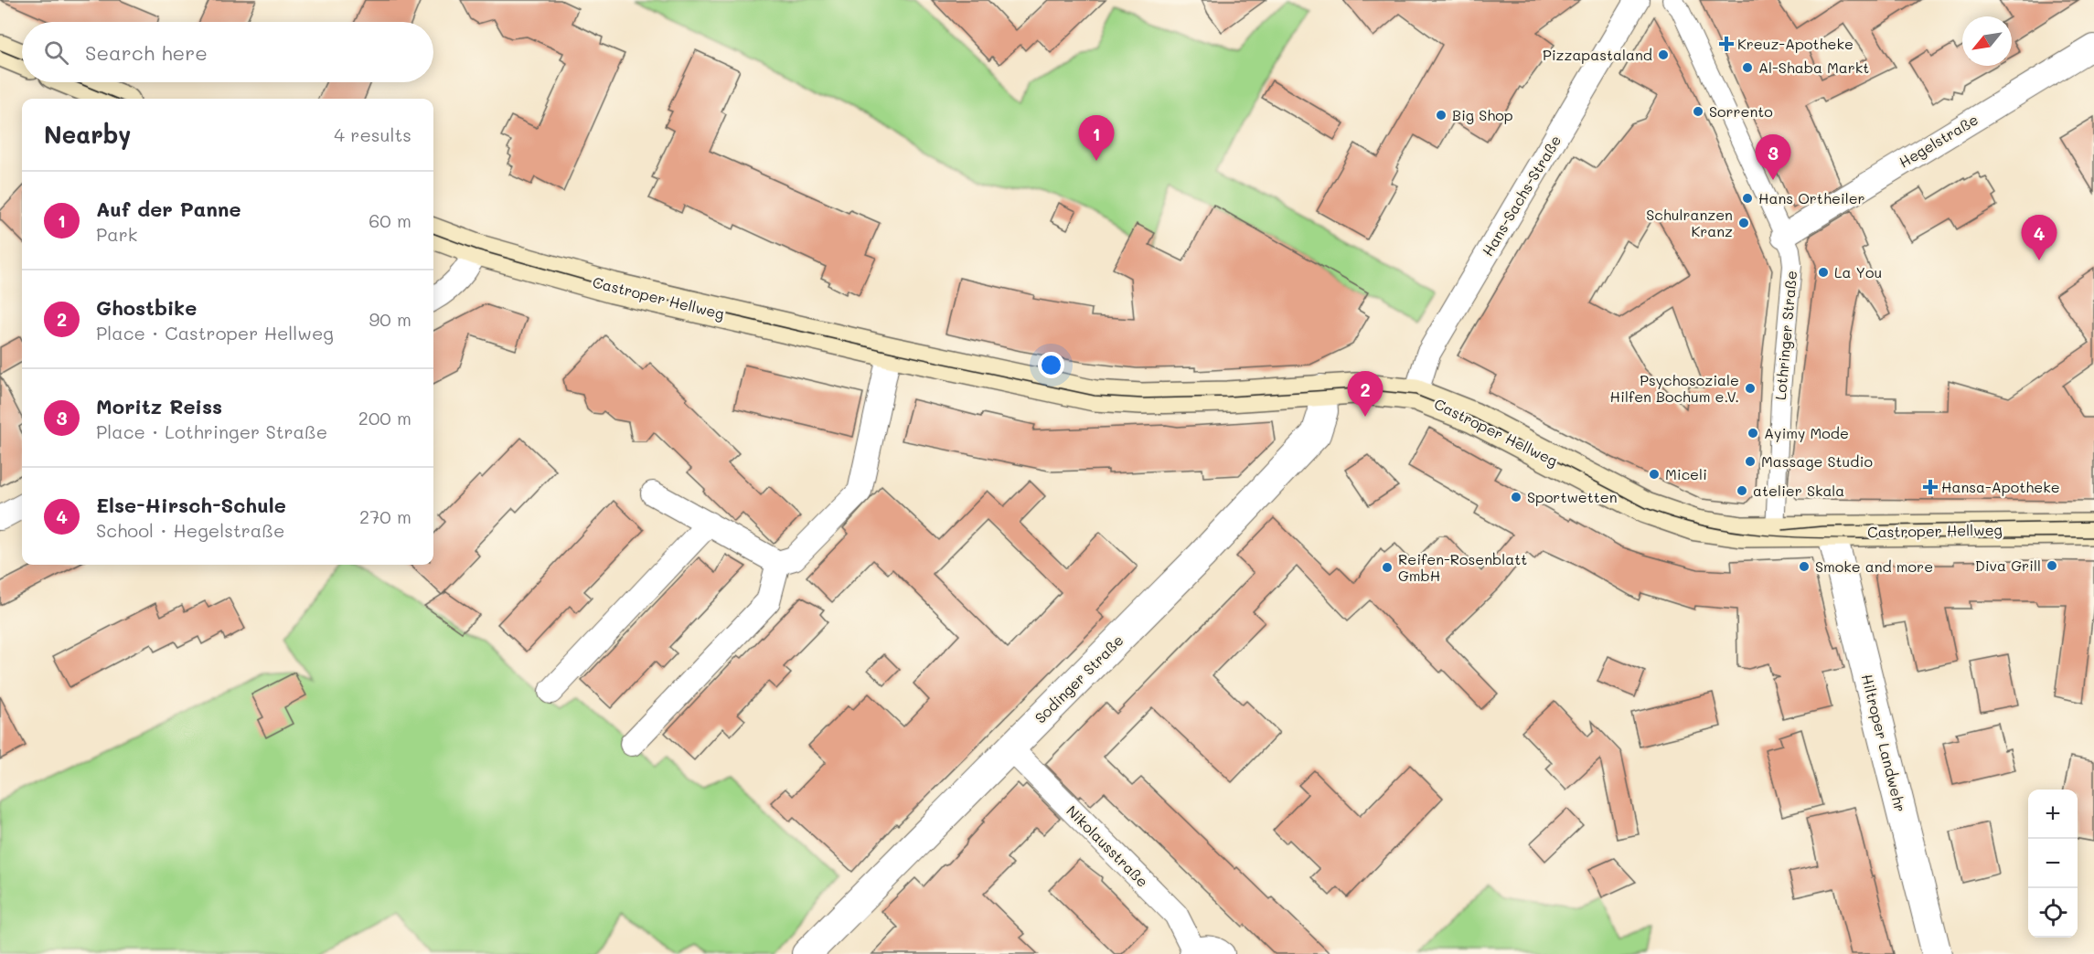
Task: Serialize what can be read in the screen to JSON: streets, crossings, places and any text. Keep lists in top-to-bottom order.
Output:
{
  "streets": {
    "main road": ["Castroper Hellweg"],
    "street": [
      "Hegelstraße",
      "Hans-Sachs-Straße",
      "Lothringer Straße",
      "Sodinger Straße",
      "Hiltroper Landwehr",
      "Nikolausstraße"
    ]
  },
  "crossings": [
    ["Hegelstraße", "Lothringer Straße"],
    ["Hans-Sachs-Straße", "Castroper Hellweg"],
    ["Castroper Hellweg", "Lothringer Straße"],
    ["Castroper Hellweg", "Sodinger Straße"],
    ["Castroper Hellweg", "Hiltroper Landwehr"],
    ["Sodinger Straße", "Nikolausstraße"]
  ],
  "places": {
    "health": ["Kreuz-Apotheke", "Hansa-Apotheke"],
    "other": [
      "Pizzapastaland",
      "Al-Shaba Markt",
      "Sorrento",
      "Big Shop",
      "Hans Ortheiler",
      "Schulranzen Kranz",
      "La You",
      "Psychosoziale Hilfen Bochum e.V.",
      "Ayimy Mode",
      "Massage Studio",
      "Miceli",
      "atelier Skala",
      "Sportwetten",
      "Diva Grill",
      "Smoke and more",
      "Reifen-Rosenblatt GmbH"
    ]
  },
  "north": "bottom left",
  "page": {
    "search": "Search here",
    "heading": ["Nearby", "4 results"],
    "pins": [
      "1",
      "3",
      "4",
      "2"
    ],
    "list": [
      {
        "mark": "1",
        "name": "Auf der Panne",
        "note": "Park",
        "value": "60 m"
      },
      {
        "mark": "2",
        "name": "Ghostbike",
        "note": "Place · Castroper Hellweg",
        "value": "90 m"
      },
      {
        "mark": "3",
        "name": "Moritz Reiss",
        "note": "Place · Lothringer Straße",
        "value": "200 m"
      },
      {
        "mark": "4",
        "name": "Else-Hirsch-Schule",
        "note": "School · Hegelstraße",
        "value": "270 m"
      }
    ],
    "map_buttons": ["+", "−"]
  }
}
